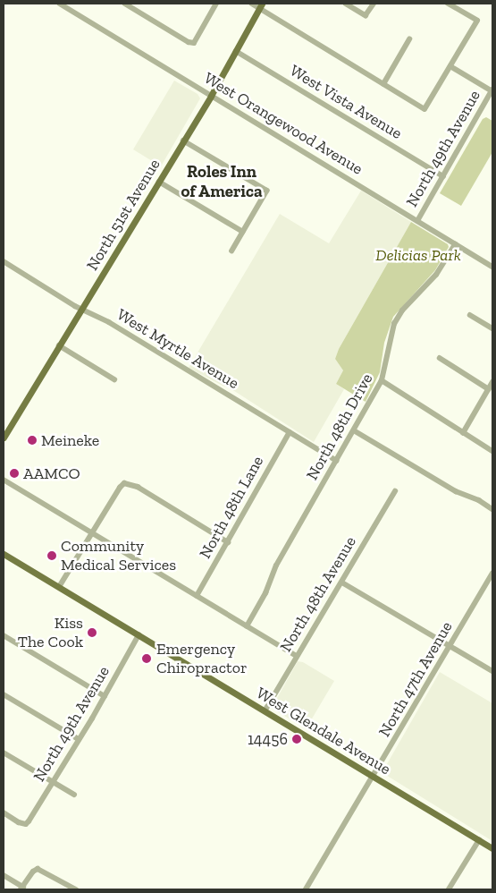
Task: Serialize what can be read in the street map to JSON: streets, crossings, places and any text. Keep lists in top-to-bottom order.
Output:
{
  "streets": {
    "main road": ["North 51st Avenue", "West Glendale Avenue"],
    "street": [
      "West Vista Avenue",
      "West Orangewood Avenue",
      "North 49th Avenue",
      "West Myrtle Avenue",
      "North 48th Drive",
      "North 48th Lane",
      "North 48th Avenue",
      "North 47th Avenue"
    ]
  },
  "crossings": [
    ["West Vista Avenue", "North 49th Avenue"],
    ["West Vista Avenue", "North 51st Avenue"],
    ["West Orangewood Avenue", "North 49th Avenue"],
    ["West Orangewood Avenue", "North 51st Avenue"],
    ["West Orangewood Avenue", "North 48th Drive"],
    ["North 49th Avenue", "West Glendale Avenue"],
    ["North 51st Avenue", "West Myrtle Avenue"],
    ["West Myrtle Avenue", "North 48th Drive"],
    ["West Myrtle Avenue", "North 48th Lane"],
    ["North 48th Avenue", "West Glendale Avenue"],
    ["North 47th Avenue", "West Glendale Avenue"]
  ],
  "districts": ["Roles Inn of America"],
  "parks": ["Delicias Park"],
  "places": [
    "Meineke",
    "AAMCO",
    "Community Medical Services",
    "Kiss The Cook",
    "Emergency Chiropractor",
    "14456"
  ]
}
